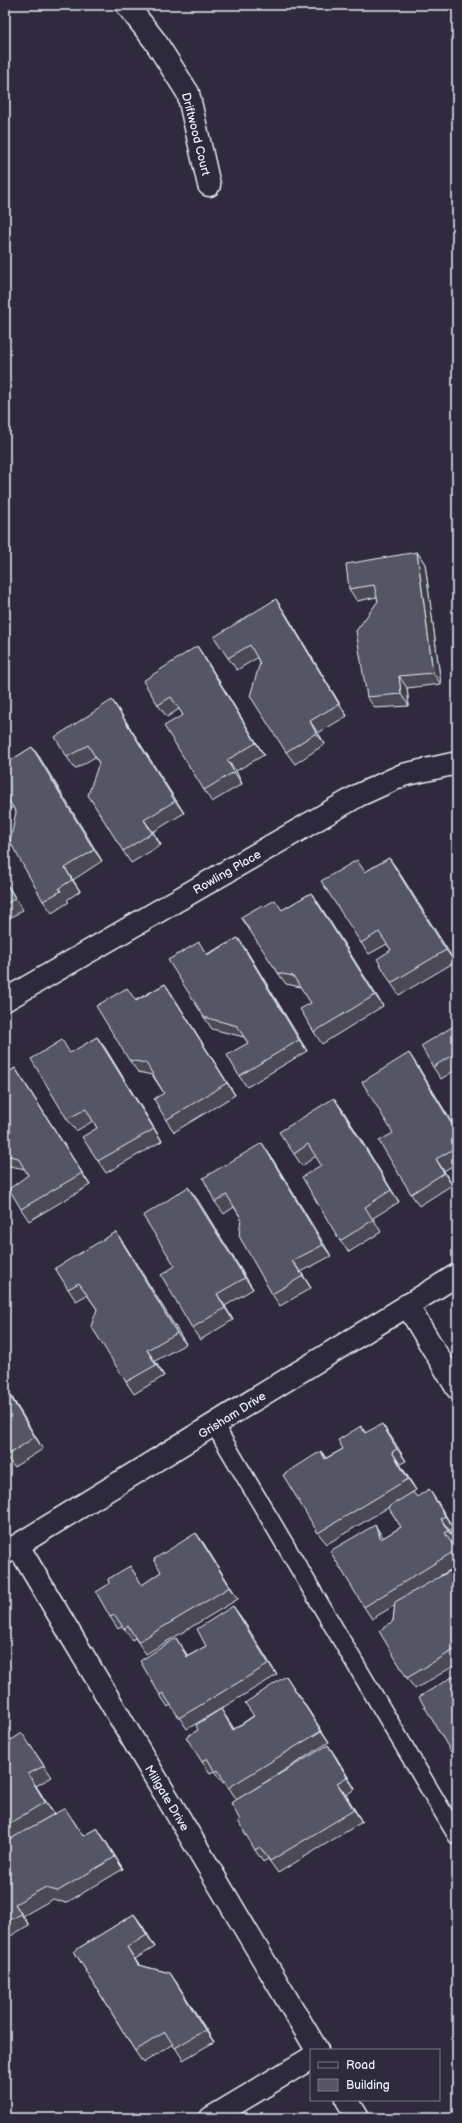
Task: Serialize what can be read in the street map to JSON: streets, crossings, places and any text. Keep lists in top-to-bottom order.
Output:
{
  "streets": {
    "street": [
      "Driftwood Court",
      "Rowling Place",
      "Grisham Drive",
      "Millgate Drive"
    ]
  },
  "crossings": [
    ["Grisham Drive", "Millgate Drive"]
  ],
  "legend": ["Road", "Building"]
}
